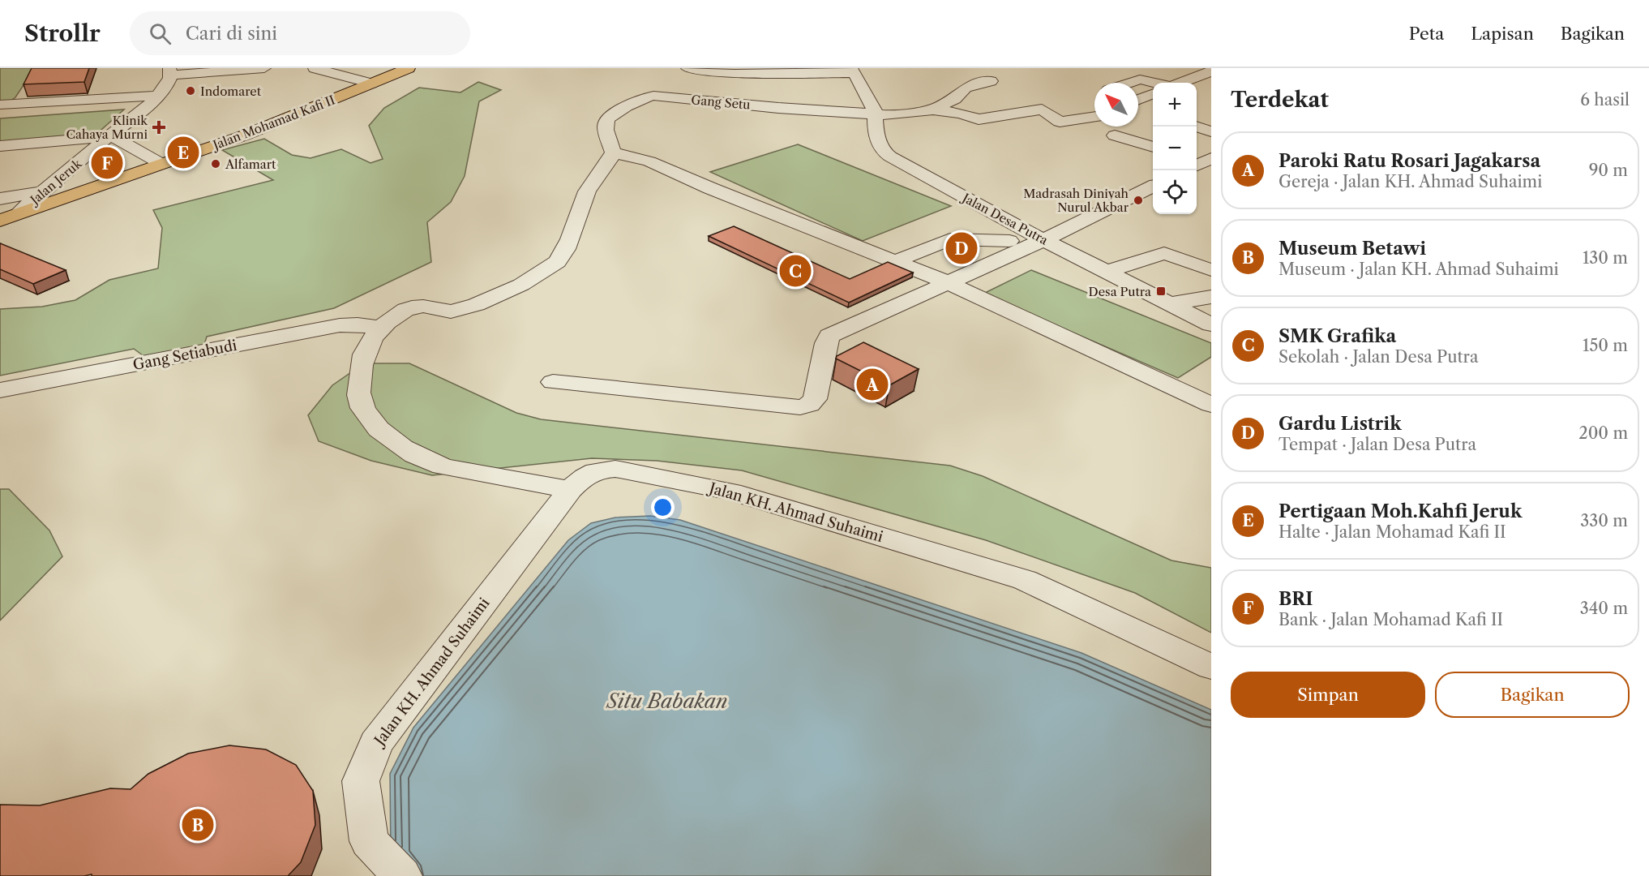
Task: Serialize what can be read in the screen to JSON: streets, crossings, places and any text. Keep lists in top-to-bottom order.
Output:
{
  "streets": {
    "main road": ["Jalan Mohamad Kafi II"],
    "street": [
      "Gang Setu",
      "Jalan Jeruk",
      "Jalan Desa Putra",
      "Gang Setiabudi",
      "Jalan KH. Ahmad Suhaimi"
    ]
  },
  "crossings": [
    ["Gang Setu", "Jalan Desa Putra"],
    ["Jalan Mohamad Kafi II", "Jalan Jeruk"]
  ],
  "water": ["Situ Babakan"],
  "places": {
    "other": ["Indomaret", "Alfamart", "Madrasah Diniyah Nurul Akbar"],
    "health": ["Klinik Cahaya Murni"],
    "transit": ["Desa Putra"]
  },
  "north": "top left",
  "page": {
    "header": "Strollr",
    "search": "Cari di sini",
    "nav": ["Peta", "Lapisan", "Bagikan"],
    "heading": ["Terdekat", "6 hasil"],
    "map_buttons": ["+", "−"],
    "list": [
      {
        "mark": "A",
        "name": "Paroki Ratu Rosari Jagakarsa",
        "note": "Gereja · Jalan KH. Ahmad Suhaimi",
        "value": "90 m"
      },
      {
        "mark": "B",
        "name": "Museum Betawi",
        "note": "Museum · Jalan KH. Ahmad Suhaimi",
        "value": "130 m"
      },
      {
        "mark": "C",
        "name": "SMK Grafika",
        "note": "Sekolah · Jalan Desa Putra",
        "value": "150 m"
      },
      {
        "mark": "D",
        "name": "Gardu Listrik",
        "note": "Tempat · Jalan Desa Putra",
        "value": "200 m"
      },
      {
        "mark": "E",
        "name": "Pertigaan Moh.Kahfi Jeruk",
        "note": "Halte · Jalan Mohamad Kafi II",
        "value": "330 m"
      },
      {
        "mark": "F",
        "name": "BRI",
        "note": "Bank · Jalan Mohamad Kafi II",
        "value": "340 m"
      }
    ],
    "pins": [
      "E",
      "F",
      "D",
      "C",
      "A",
      "B"
    ],
    "buttons": ["Simpan", "Bagikan"]
  }
}
